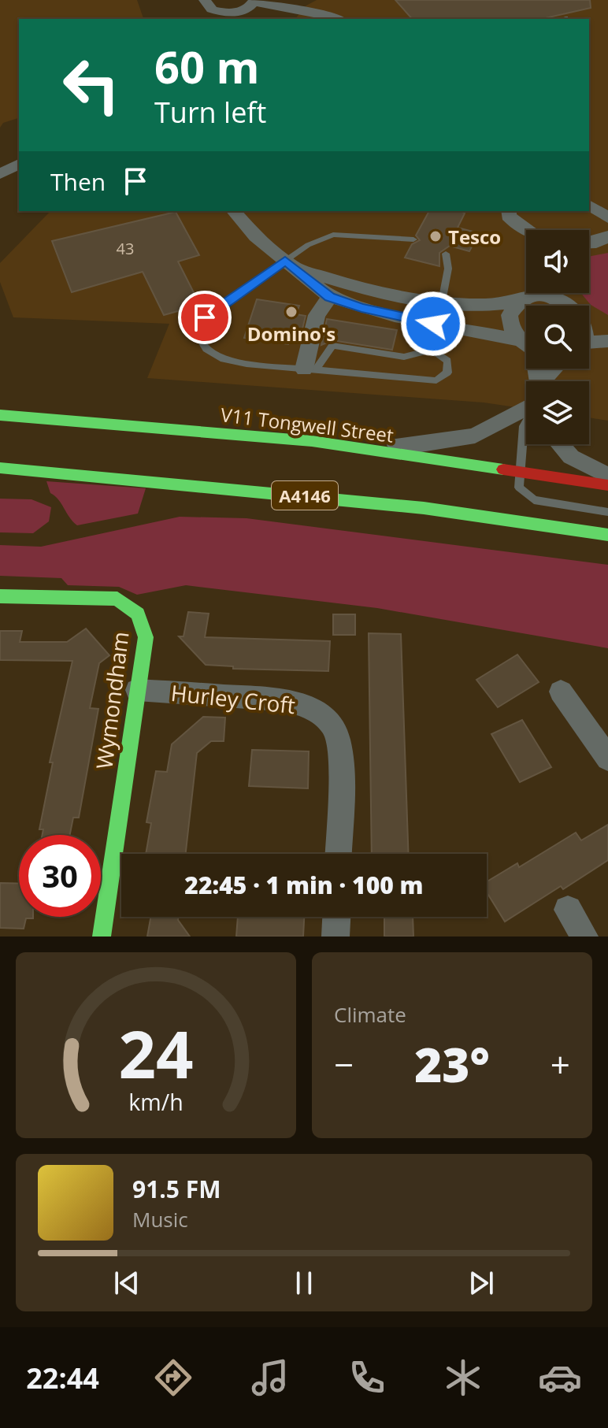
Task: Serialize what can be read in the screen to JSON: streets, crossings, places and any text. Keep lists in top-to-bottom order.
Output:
{
  "streets": {
    "main road": ["V11 Tongwell Street", "A4146", "Wymondham"],
    "street": ["Hurley Croft"]
  },
  "crossings": [
    ["Hurley Croft", "Wymondham"]
  ],
  "places": ["Tesco", "Domino's"],
  "house_numbers": ["43"],
  "page": {
    "turn": ["60 m", "Turn left"],
    "then": "Then",
    "limit": "30",
    "trip": "22:45 · 1 min · 100 m",
    "tile": "Climate",
    "heat": ["−", "23°", "+"],
    "song": ["91.5 FM", "Music"],
    "tabs": "22:44",
    "gauge": ["24", "km/h"]
  }
}
